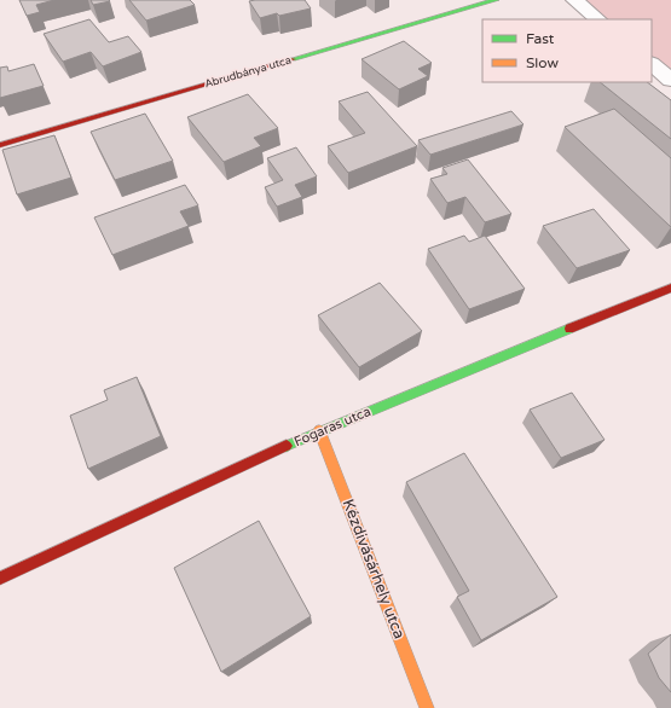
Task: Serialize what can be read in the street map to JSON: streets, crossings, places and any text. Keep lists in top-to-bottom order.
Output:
{
  "streets": {
    "street": ["Abrudbánya utca", "Fogaras utca", "Kézdivásárhely utca"]
  },
  "crossings": [
    ["Fogaras utca", "Kézdivásárhely utca"]
  ],
  "legend": ["Fast", "Slow"]
}
